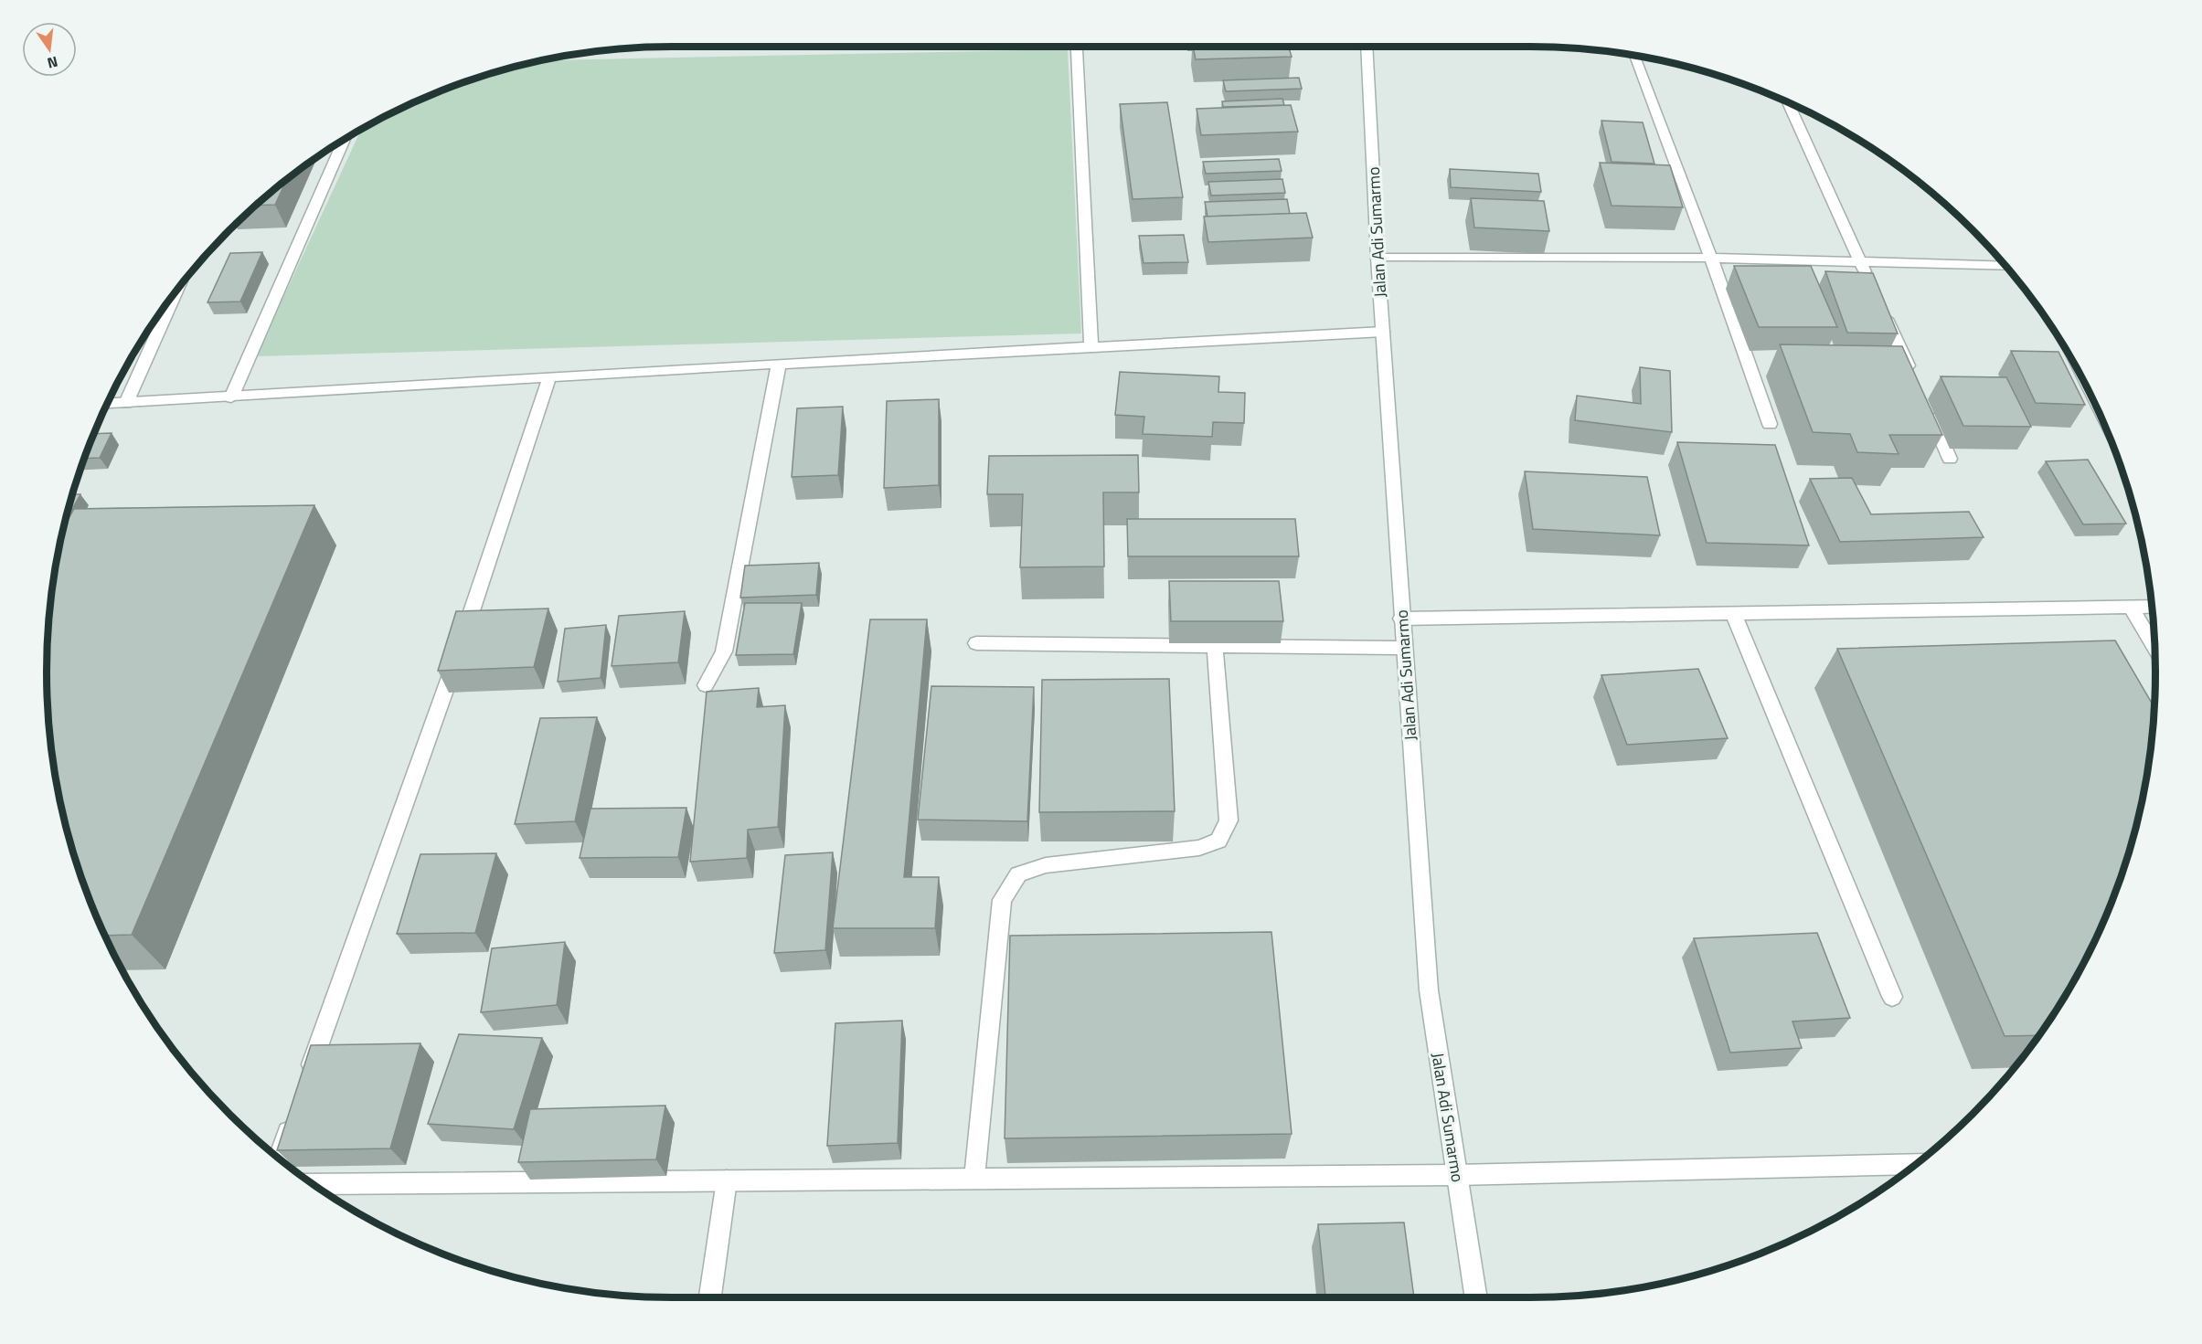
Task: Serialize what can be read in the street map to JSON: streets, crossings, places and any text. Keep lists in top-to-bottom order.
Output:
{
  "streets": {
    "street": ["Jalan Adi Sumarmo"]
  },
  "north": "bottom"
}
